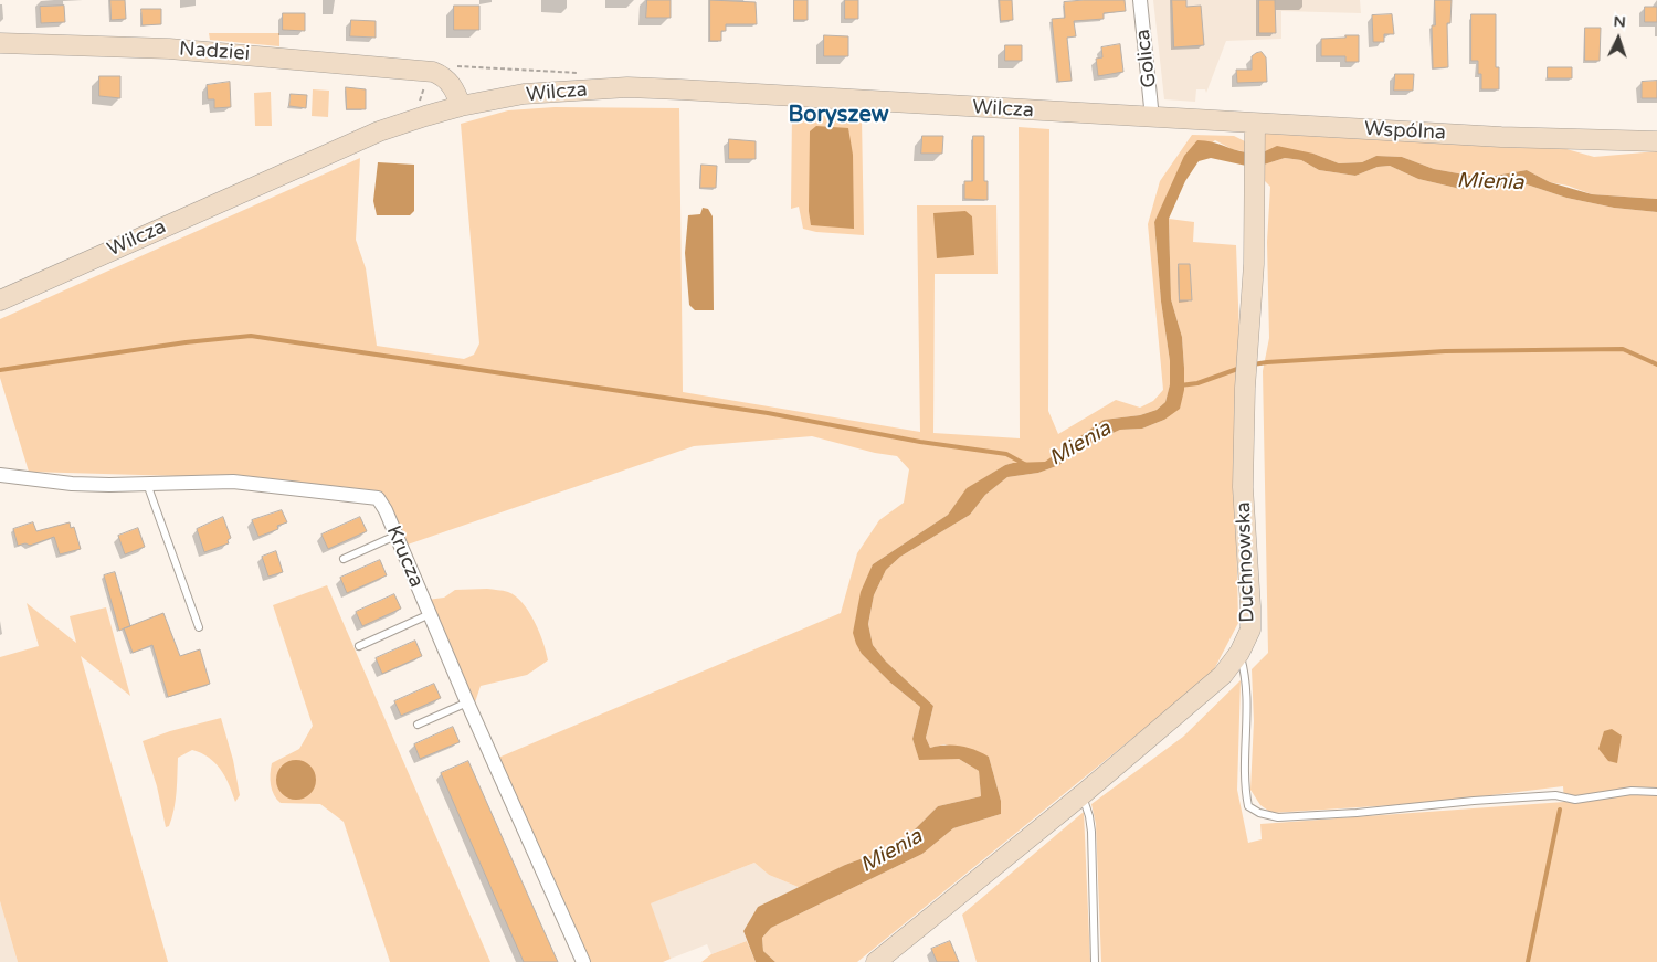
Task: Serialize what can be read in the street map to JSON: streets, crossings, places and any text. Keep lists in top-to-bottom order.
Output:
{
  "streets": {
    "main road": [
      "Nadziei",
      "Wilcza",
      "Wspólna",
      "Duchnowska"
    ],
    "street": ["Golica", "Krucza"]
  },
  "crossings": [
    ["Nadziei", "Wilcza"],
    ["Golica", "Wilcza"],
    ["Golica", "Wspólna"],
    ["Wilcza", "Wspólna"],
    ["Wspólna", "Duchnowska"]
  ],
  "districts": ["Boryszew"],
  "water": ["Mienia"],
  "north": "top"
}
